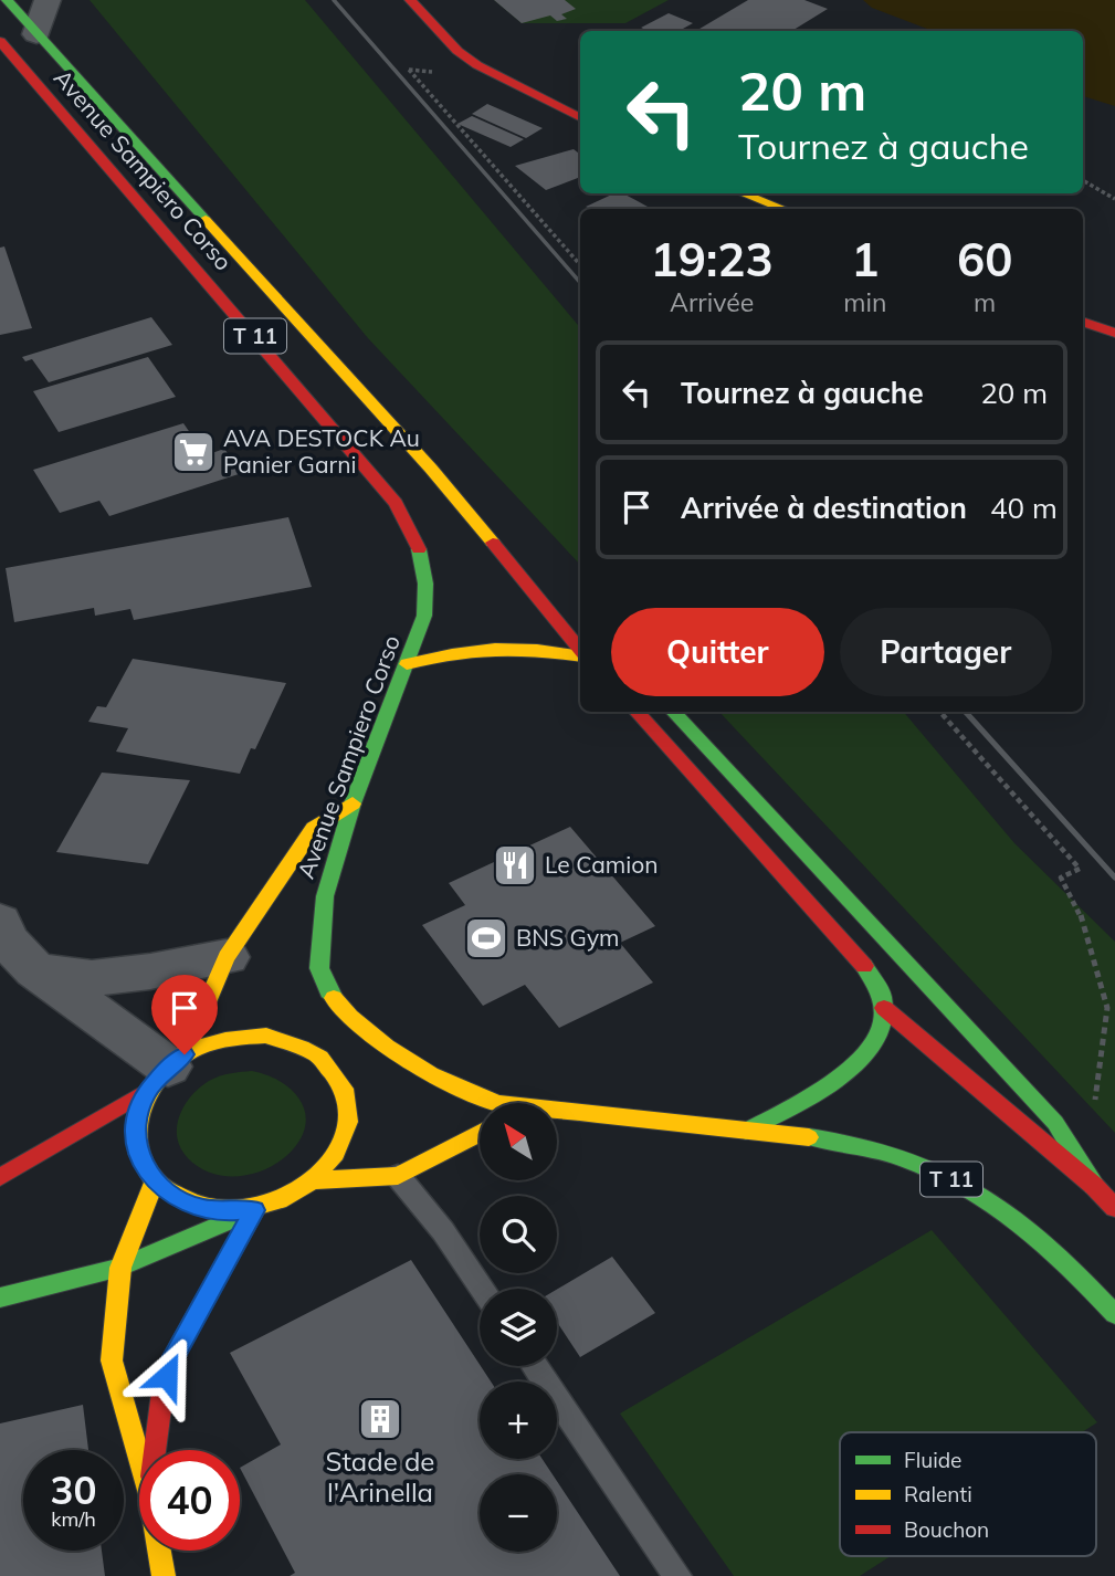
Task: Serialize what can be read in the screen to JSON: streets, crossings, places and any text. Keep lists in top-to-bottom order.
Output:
{
  "streets": {
    "main road": ["Avenue Sampiero Corso", "T 11"]
  },
  "places": {
    "supermarket": ["AVA DESTOCK Au Panier Garni"],
    "restaurant": ["Le Camion"],
    "sports": ["BNS Gym"],
    "building": ["Stade de l'Arinella"]
  },
  "legend": ["Fluide", "Ralenti", "Bouchon"],
  "north": "top left",
  "page": {
    "turn": ["20 m", "Tournez à gauche"],
    "eta": [
      "19:23",
      "Arrivée",
      "1",
      "min",
      "60",
      "m"
    ],
    "list": [
      {
        "name": "Tournez à gauche",
        "value": "20 m"
      },
      {
        "name": "Arrivée à destination",
        "value": "40 m"
      }
    ],
    "buttons": ["Quitter", "Partager"],
    "map_buttons": ["+", "−"],
    "speed": "30 km/h",
    "limit": "40"
  }
}
